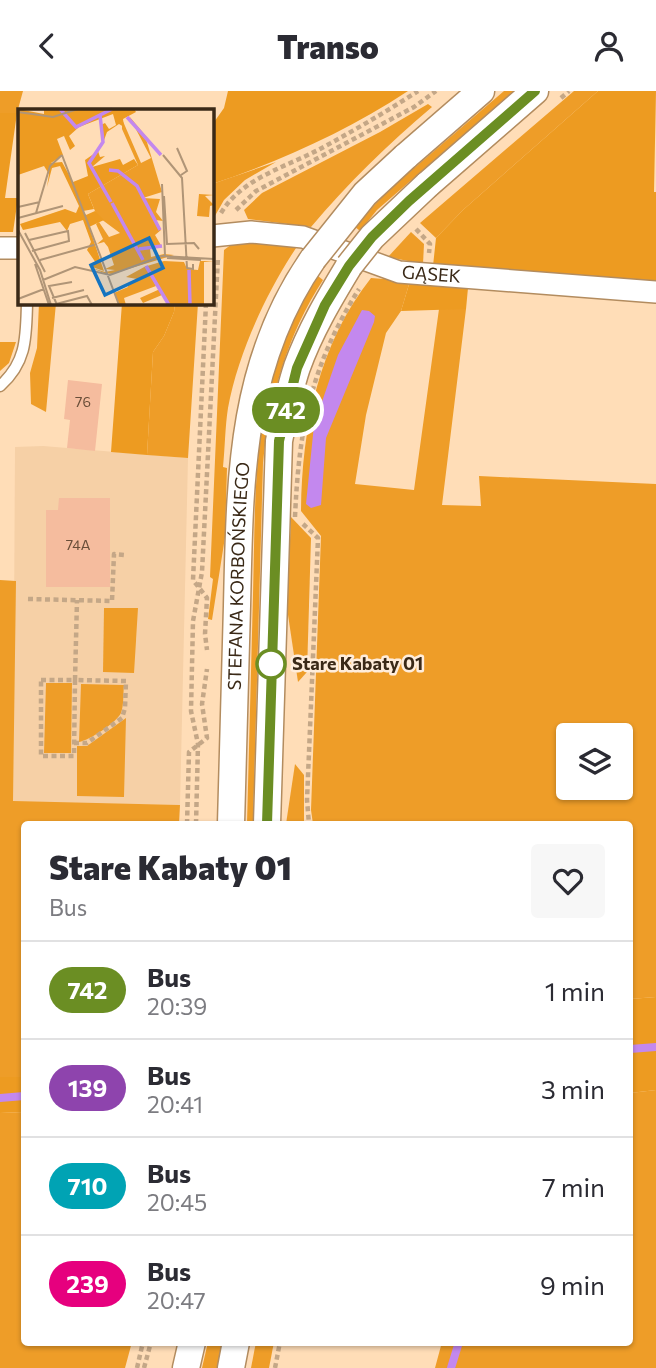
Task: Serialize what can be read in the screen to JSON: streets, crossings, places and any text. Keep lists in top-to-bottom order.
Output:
{
  "streets": {
    "street": ["GĄSEK", "STEFANA KORBOŃSKIEGO"]
  },
  "places": ["Stare Kabaty 01"],
  "lines": ["bus line 742"],
  "house_numbers": ["76", "74A"],
  "page": {
    "header": "Transo",
    "on_map": "742",
    "heading": ["Stare Kabaty 01", "Bus"],
    "list": [
      {
        "mark": "742",
        "name": "Bus",
        "note": "20:39",
        "value": "1 min"
      },
      {
        "mark": "139",
        "name": "Bus",
        "note": "20:41",
        "value": "3 min"
      },
      {
        "mark": "710",
        "name": "Bus",
        "note": "20:45",
        "value": "7 min"
      },
      {
        "mark": "239",
        "name": "Bus",
        "note": "20:47",
        "value": "9 min"
      }
    ]
  }
}
